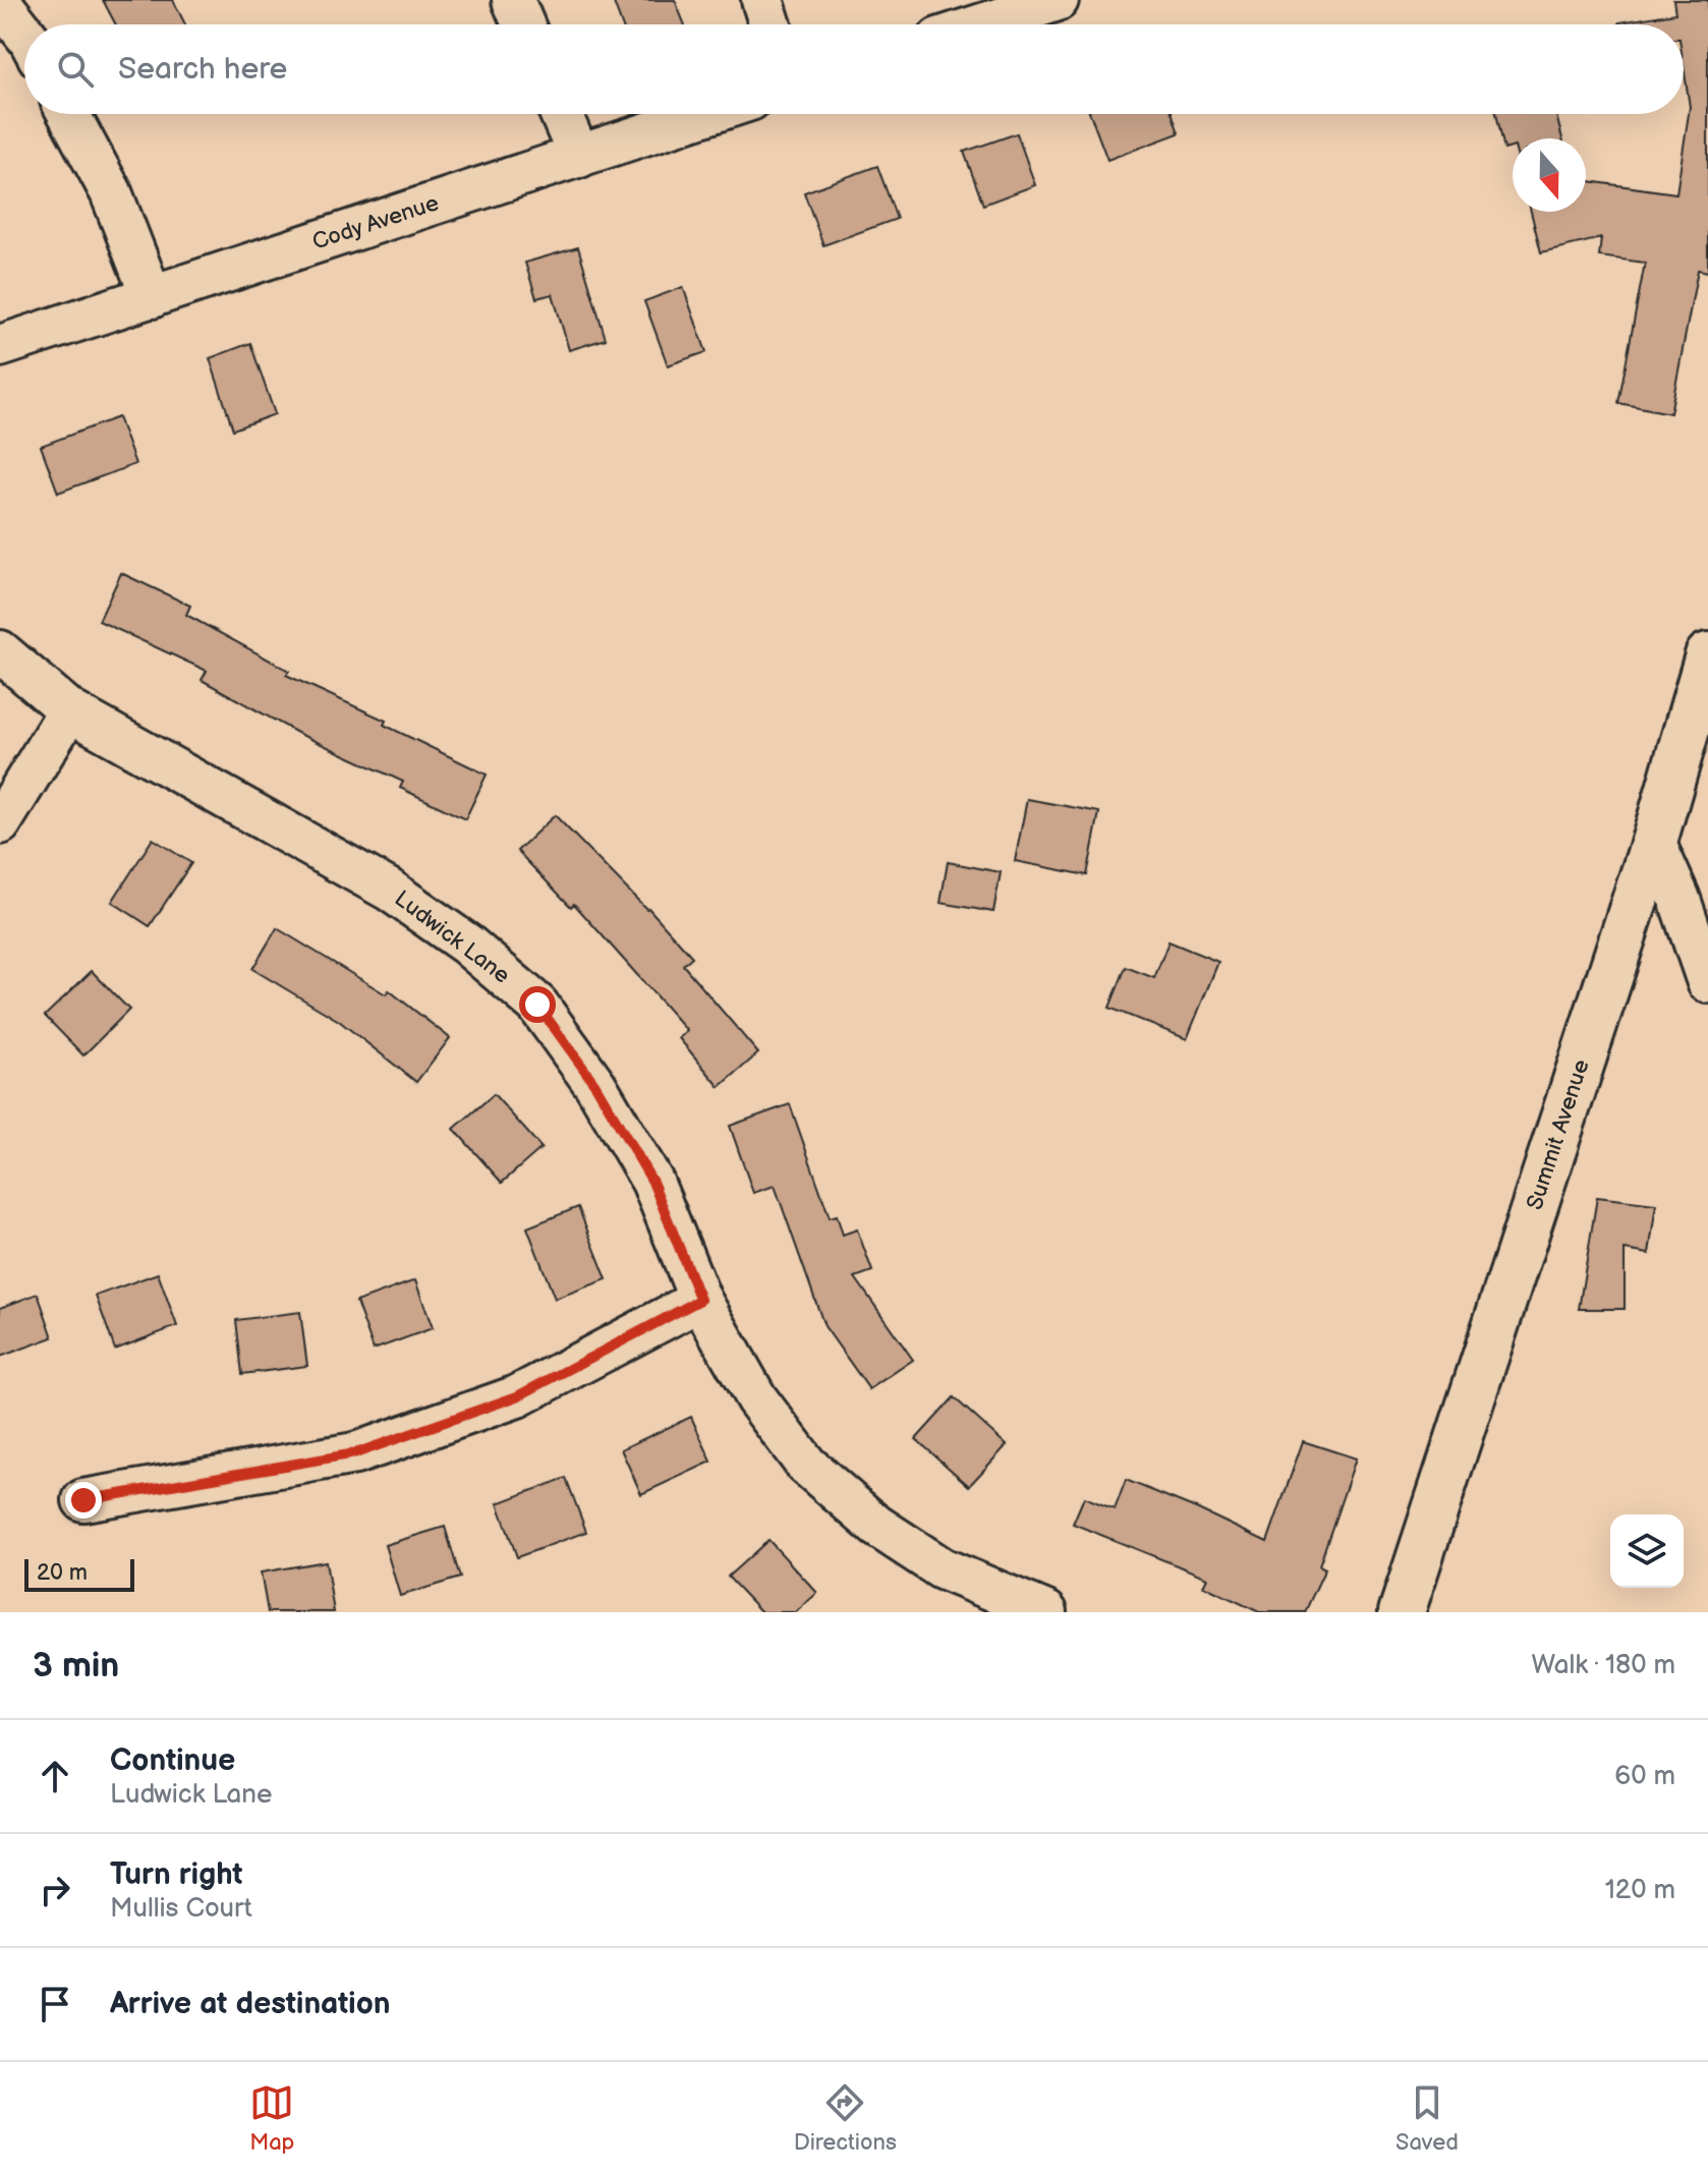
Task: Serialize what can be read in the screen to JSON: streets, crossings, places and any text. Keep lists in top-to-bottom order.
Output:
{
  "streets": {
    "main road": ["Summit Avenue"],
    "street": ["Cody Avenue", "Ludwick Lane"]
  },
  "scale_bar": "20 m",
  "north": "bottom",
  "page": {
    "search": "Search here",
    "scale": "20 m",
    "heading": ["3 min", "Walk · 180 m"],
    "list": [
      ["Continue", "Ludwick Lane", "60 m"],
      ["Turn right", "Mullis Court", "120 m"],
      "Arrive at destination"
    ],
    "nav": ["Map", "Directions", "Saved"]
  }
}
